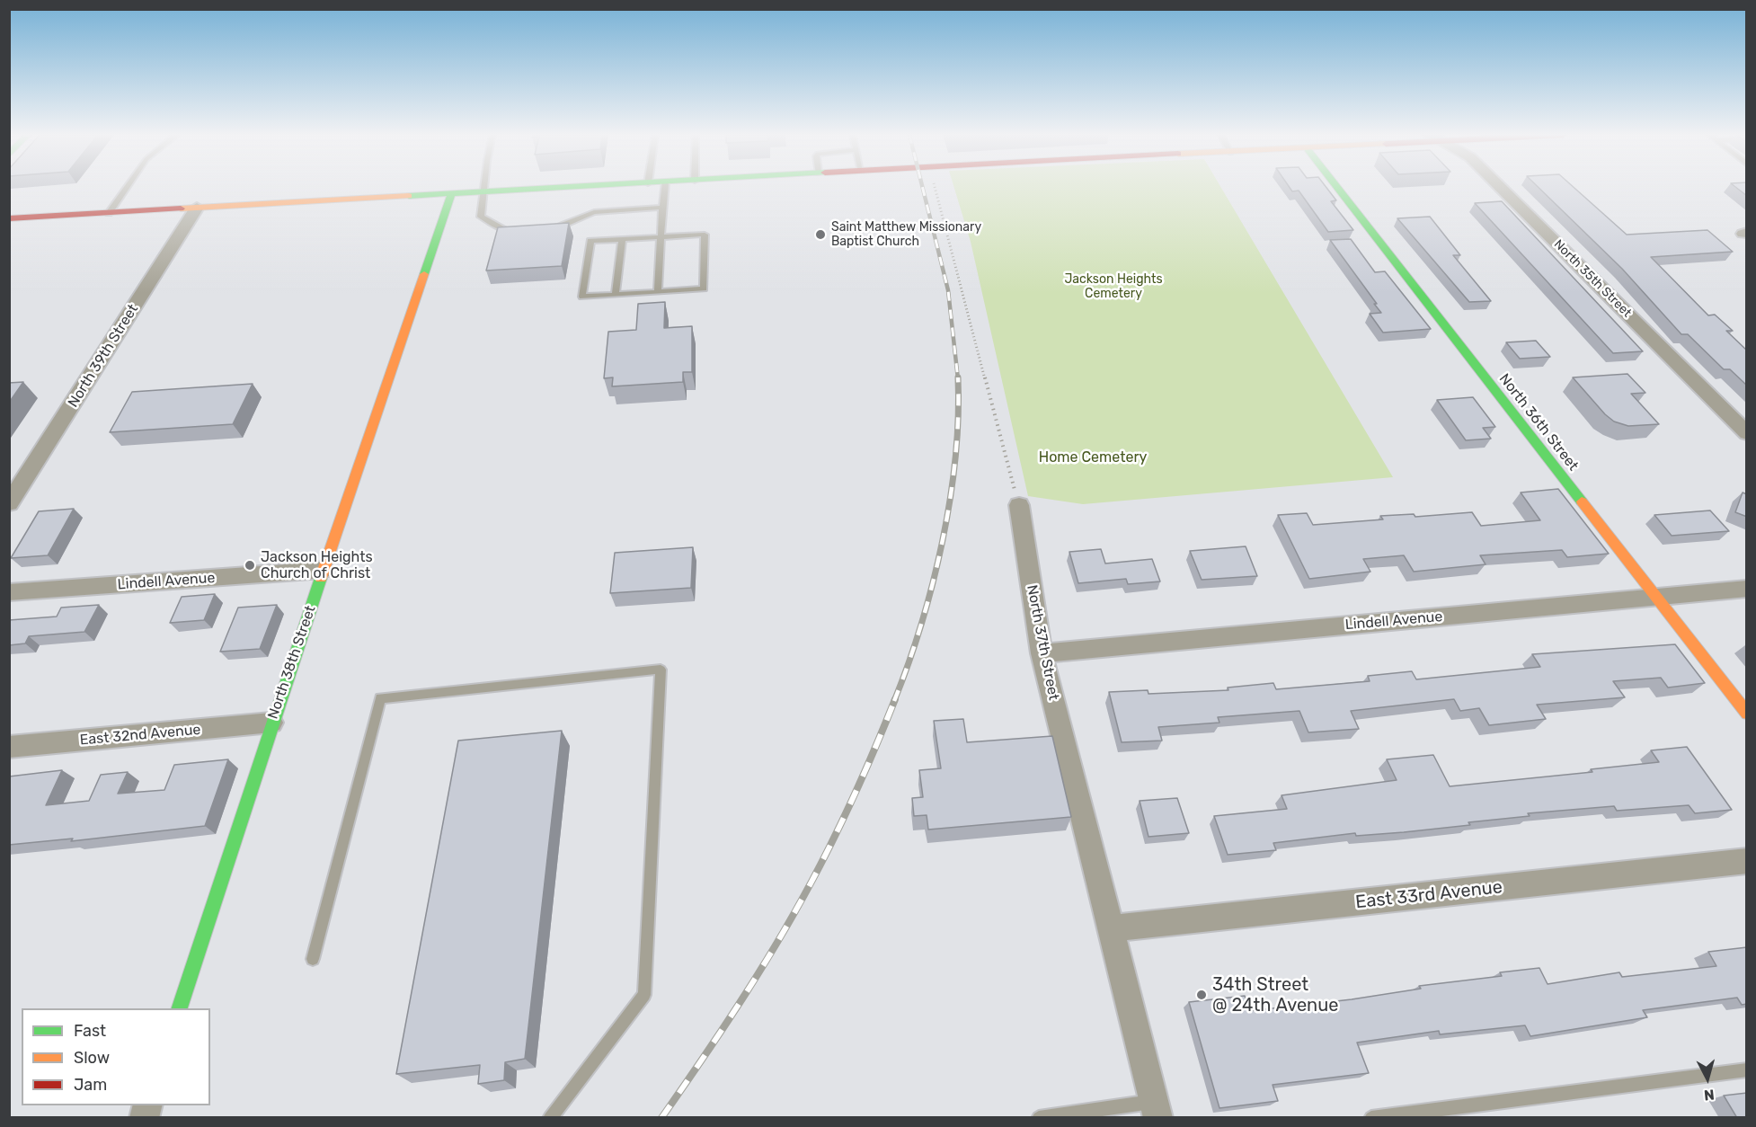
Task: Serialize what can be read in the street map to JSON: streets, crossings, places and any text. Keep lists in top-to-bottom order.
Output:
{
  "streets": {
    "street": [
      "North 35th Street",
      "North 39th Street",
      "North 36th Street",
      "Lindell Avenue",
      "North 37th Street",
      "North 38th Street",
      "East 32nd Avenue",
      "East 33rd Avenue"
    ]
  },
  "crossings": [
    ["North 36th Street", "Lindell Avenue"],
    ["Lindell Avenue", "North 37th Street"],
    ["Lindell Avenue", "North 38th Street"],
    ["North 37th Street", "East 33rd Avenue"],
    ["North 38th Street", "East 32nd Avenue"]
  ],
  "parks": ["Jackson Heights Cemetery", "Home Cemetery"],
  "places": ["Saint Matthew Missionary Baptist Church", "Jackson Heights Church of Christ", "34th Street @ 24th Avenue"],
  "legend": ["Fast", "Slow", "Jam"],
  "north": "bottom"
}
